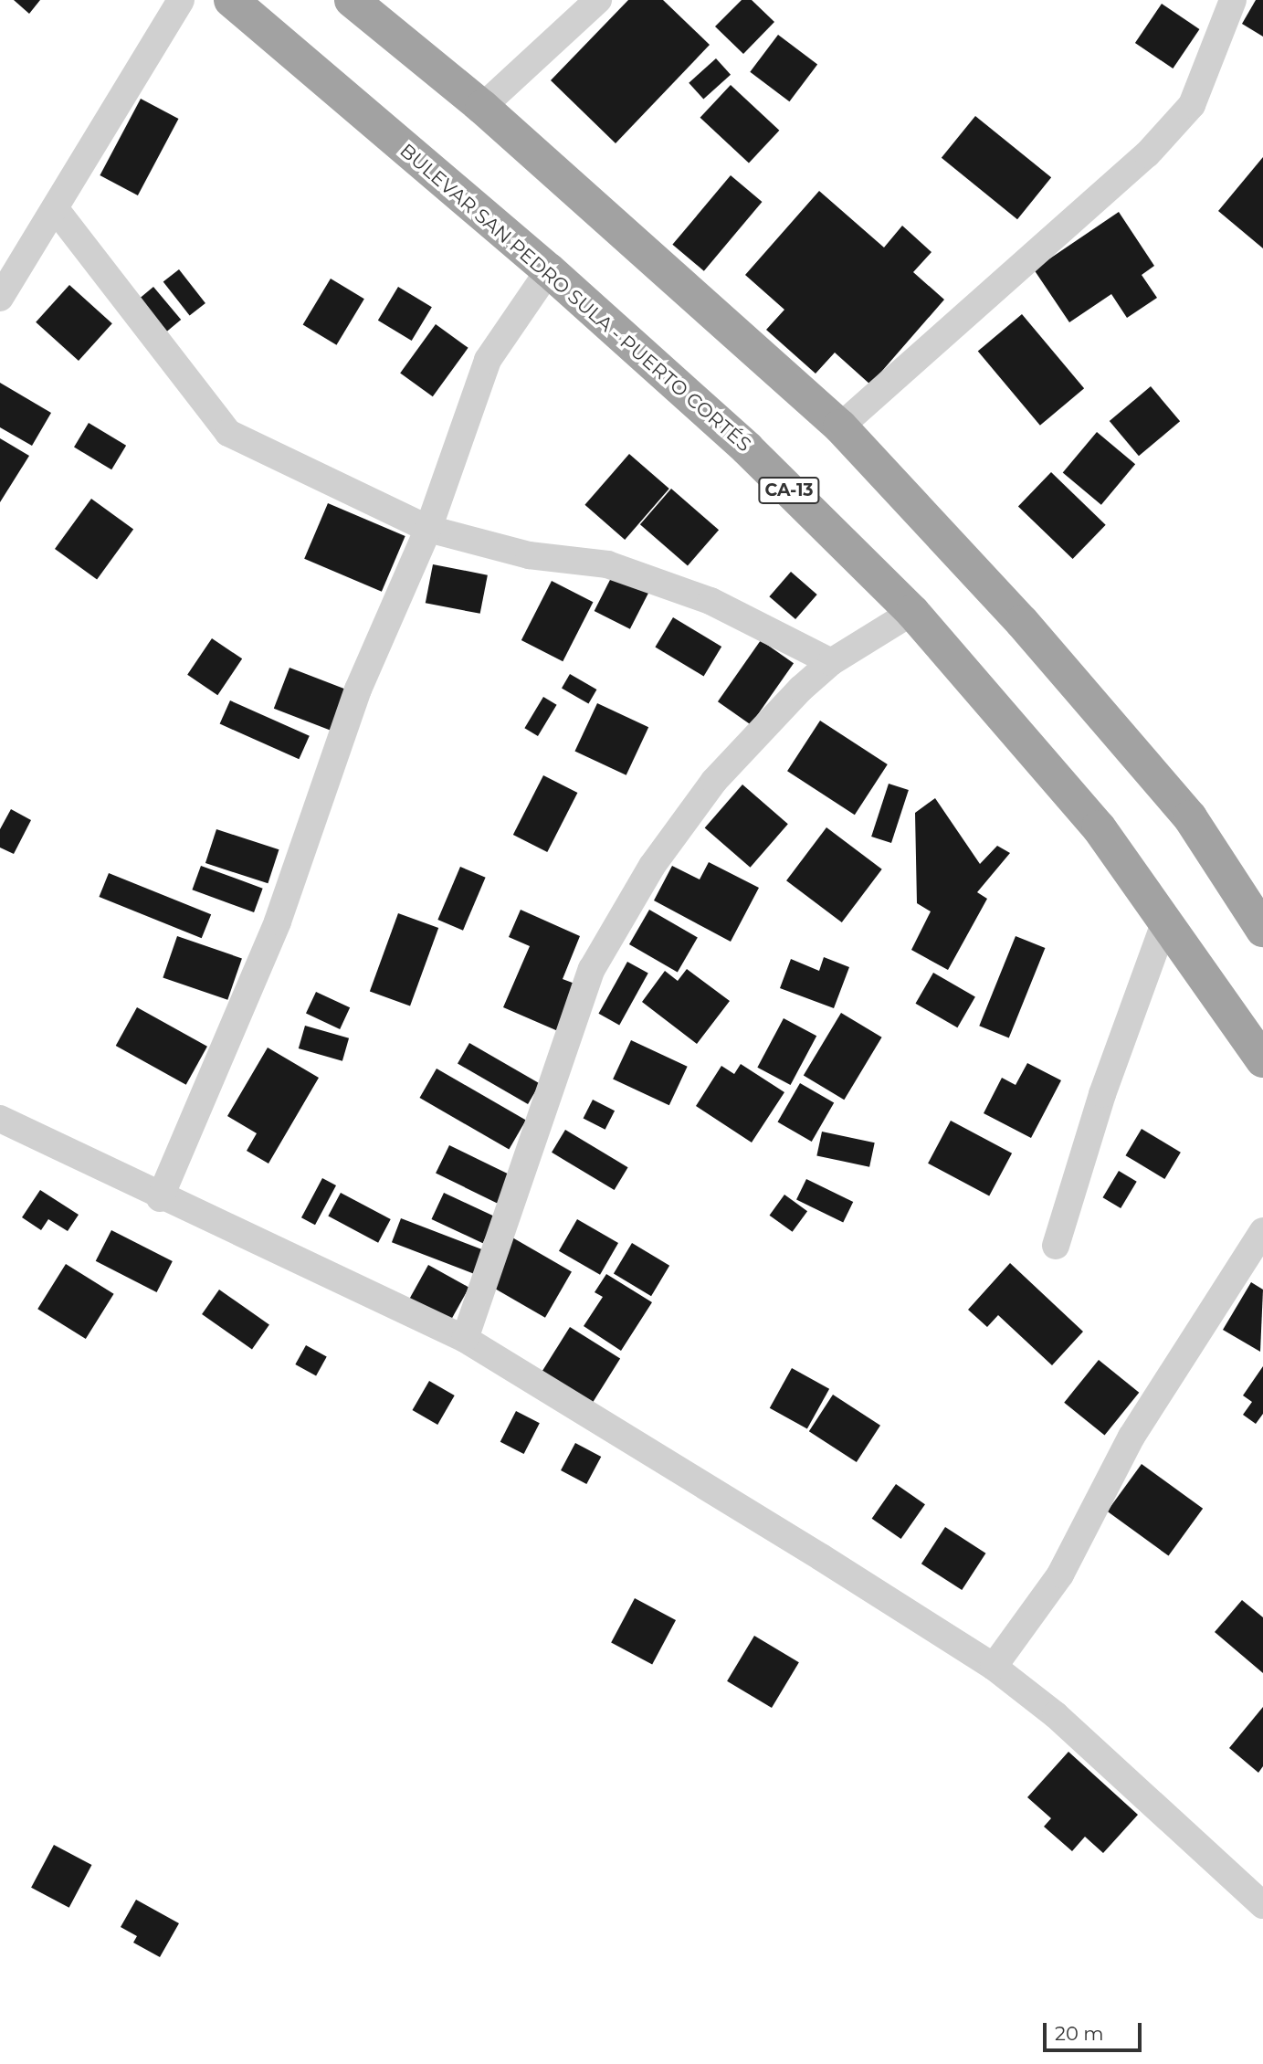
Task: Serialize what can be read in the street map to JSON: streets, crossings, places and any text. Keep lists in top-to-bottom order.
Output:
{
  "streets": {
    "highway": ["BULEVAR SAN PEDRO SULA - PUERTO CORTÉS", "CA-13"]
  },
  "scale_bar": "20 m"
}
